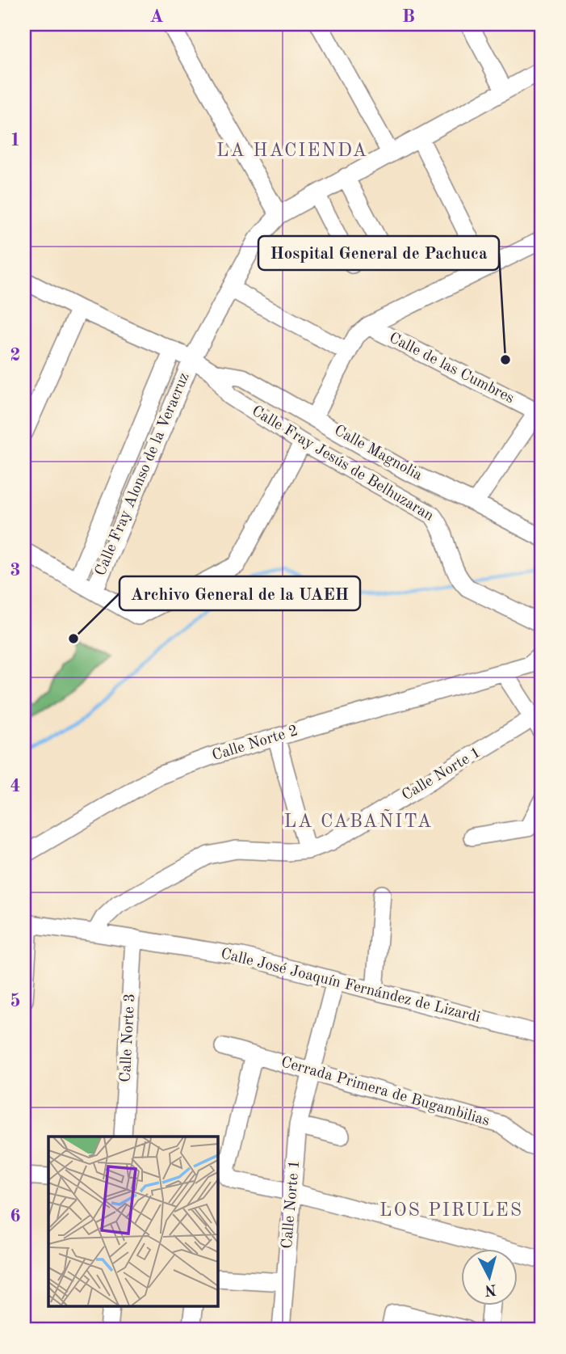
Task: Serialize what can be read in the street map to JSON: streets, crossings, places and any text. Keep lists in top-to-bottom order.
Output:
{
  "streets": {
    "street": [
      "Calle de las Cumbres",
      "Calle Magnolia",
      "Calle Fray Jesús de Belhuzaran",
      "Calle Fray Alonso de la Veracruz",
      "Calle Norte 2",
      "Calle Norte 1",
      "Calle José Joaquín Fernández de Lizardi",
      "Calle Norte 3",
      "Cerrada Primera de Bugambilias"
    ]
  },
  "crossings": [
    ["Calle de las Cumbres", "Calle Magnolia"],
    ["Calle Magnolia", "Calle Fray Jesús de Belhuzaran"],
    ["Calle Fray Jesús de Belhuzaran", "Calle Fray Alonso de la Veracruz"],
    ["Calle Norte 1", "Calle José Joaquín Fernández de Lizardi"],
    ["Calle Norte 1", "Cerrada Primera de Bugambilias"],
    ["Calle José Joaquín Fernández de Lizardi", "Calle Norte 3"]
  ],
  "districts": ["LA HACIENDA", "LA CABAÑITA", "LOS PIRULES"],
  "places": ["Hospital General de Pachuca", "Archivo General de la UAEH"],
  "north": "bottom",
  "grid": {
    "columns": ["A", "B"],
    "rows": [
      "1",
      "2",
      "3",
      "4",
      "5",
      "6"
    ]
  }
}
